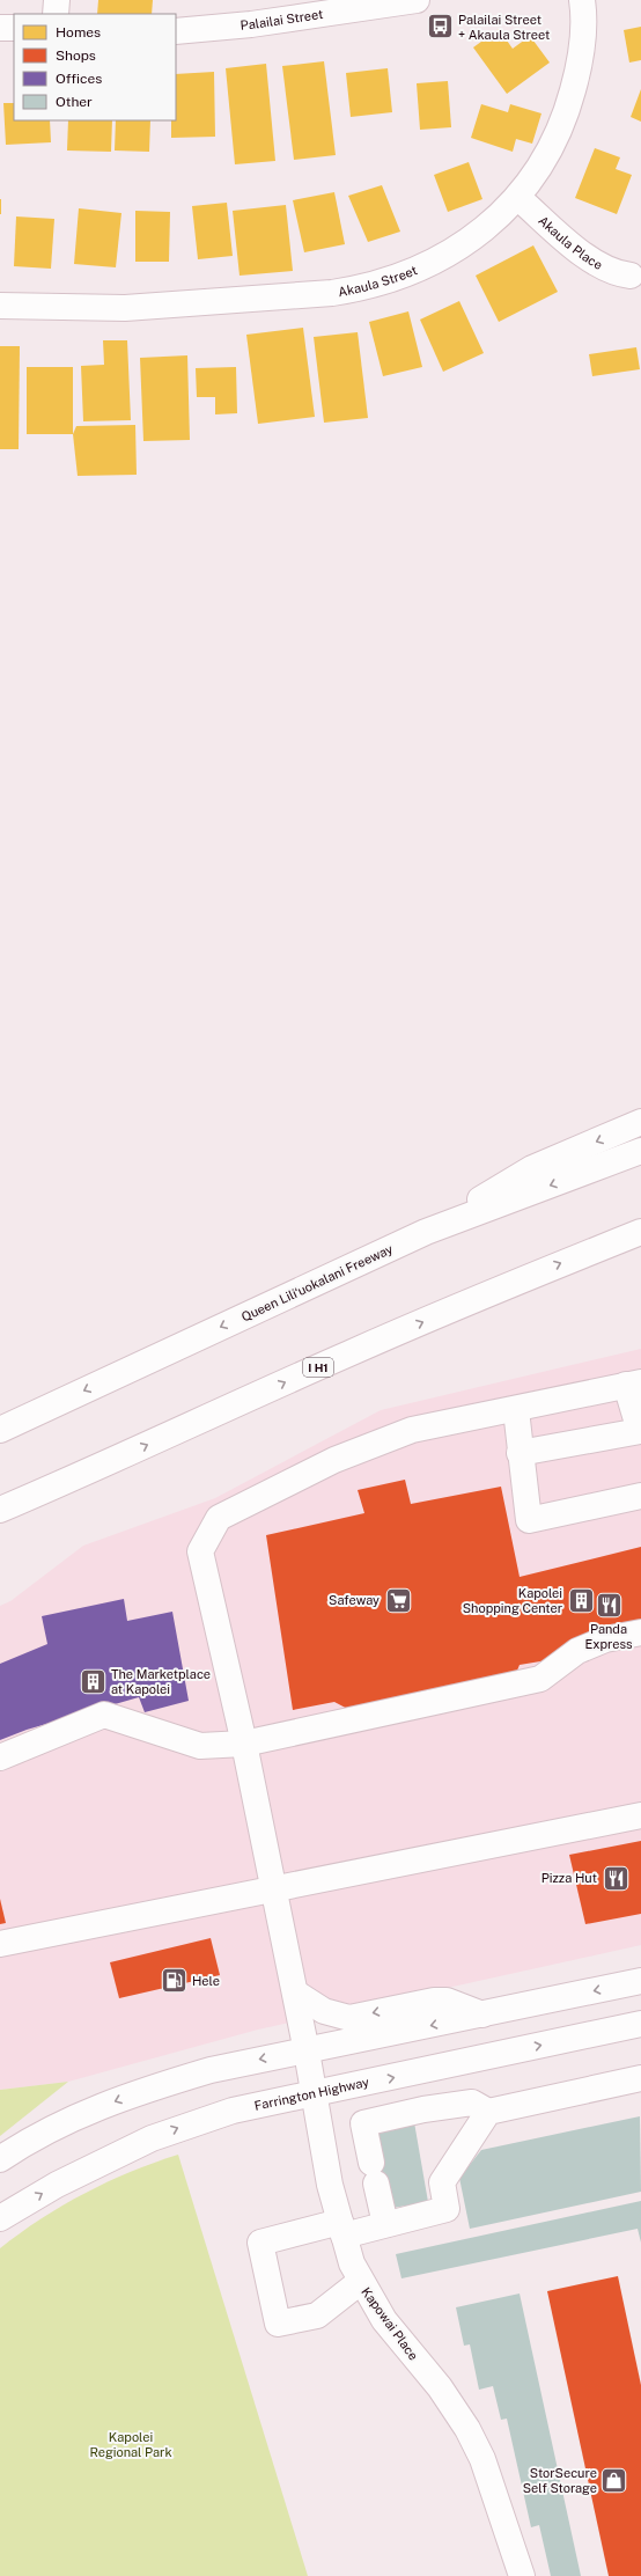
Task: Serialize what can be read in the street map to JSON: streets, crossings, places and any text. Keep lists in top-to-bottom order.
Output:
{
  "streets": {
    "main road": [
      "Palailai Street",
      "Akaula Place",
      "Akaula Street",
      "Queen Liliʻuokalani Freeway",
      "I H1",
      "Farrington Highway",
      "Kapowai Place"
    ]
  },
  "crossings": [
    ["Akaula Place", "Akaula Street"],
    ["Farrington Highway", "Kapowai Place"]
  ],
  "parks": ["Kapolei Regional Park"],
  "places": {
    "bus stop": ["Palailai Street + Akaula Street"],
    "supermarket": ["Safeway"],
    "building": ["Kapolei Shopping Center", "The Marketplace at Kapolei"],
    "restaurant": ["Panda Express", "Pizza Hut"],
    "fuel station": ["Hele"],
    "shop": ["StorSecure Self Storage"]
  },
  "legend": [
    "Homes",
    "Shops",
    "Offices",
    "Other"
  ]
}
